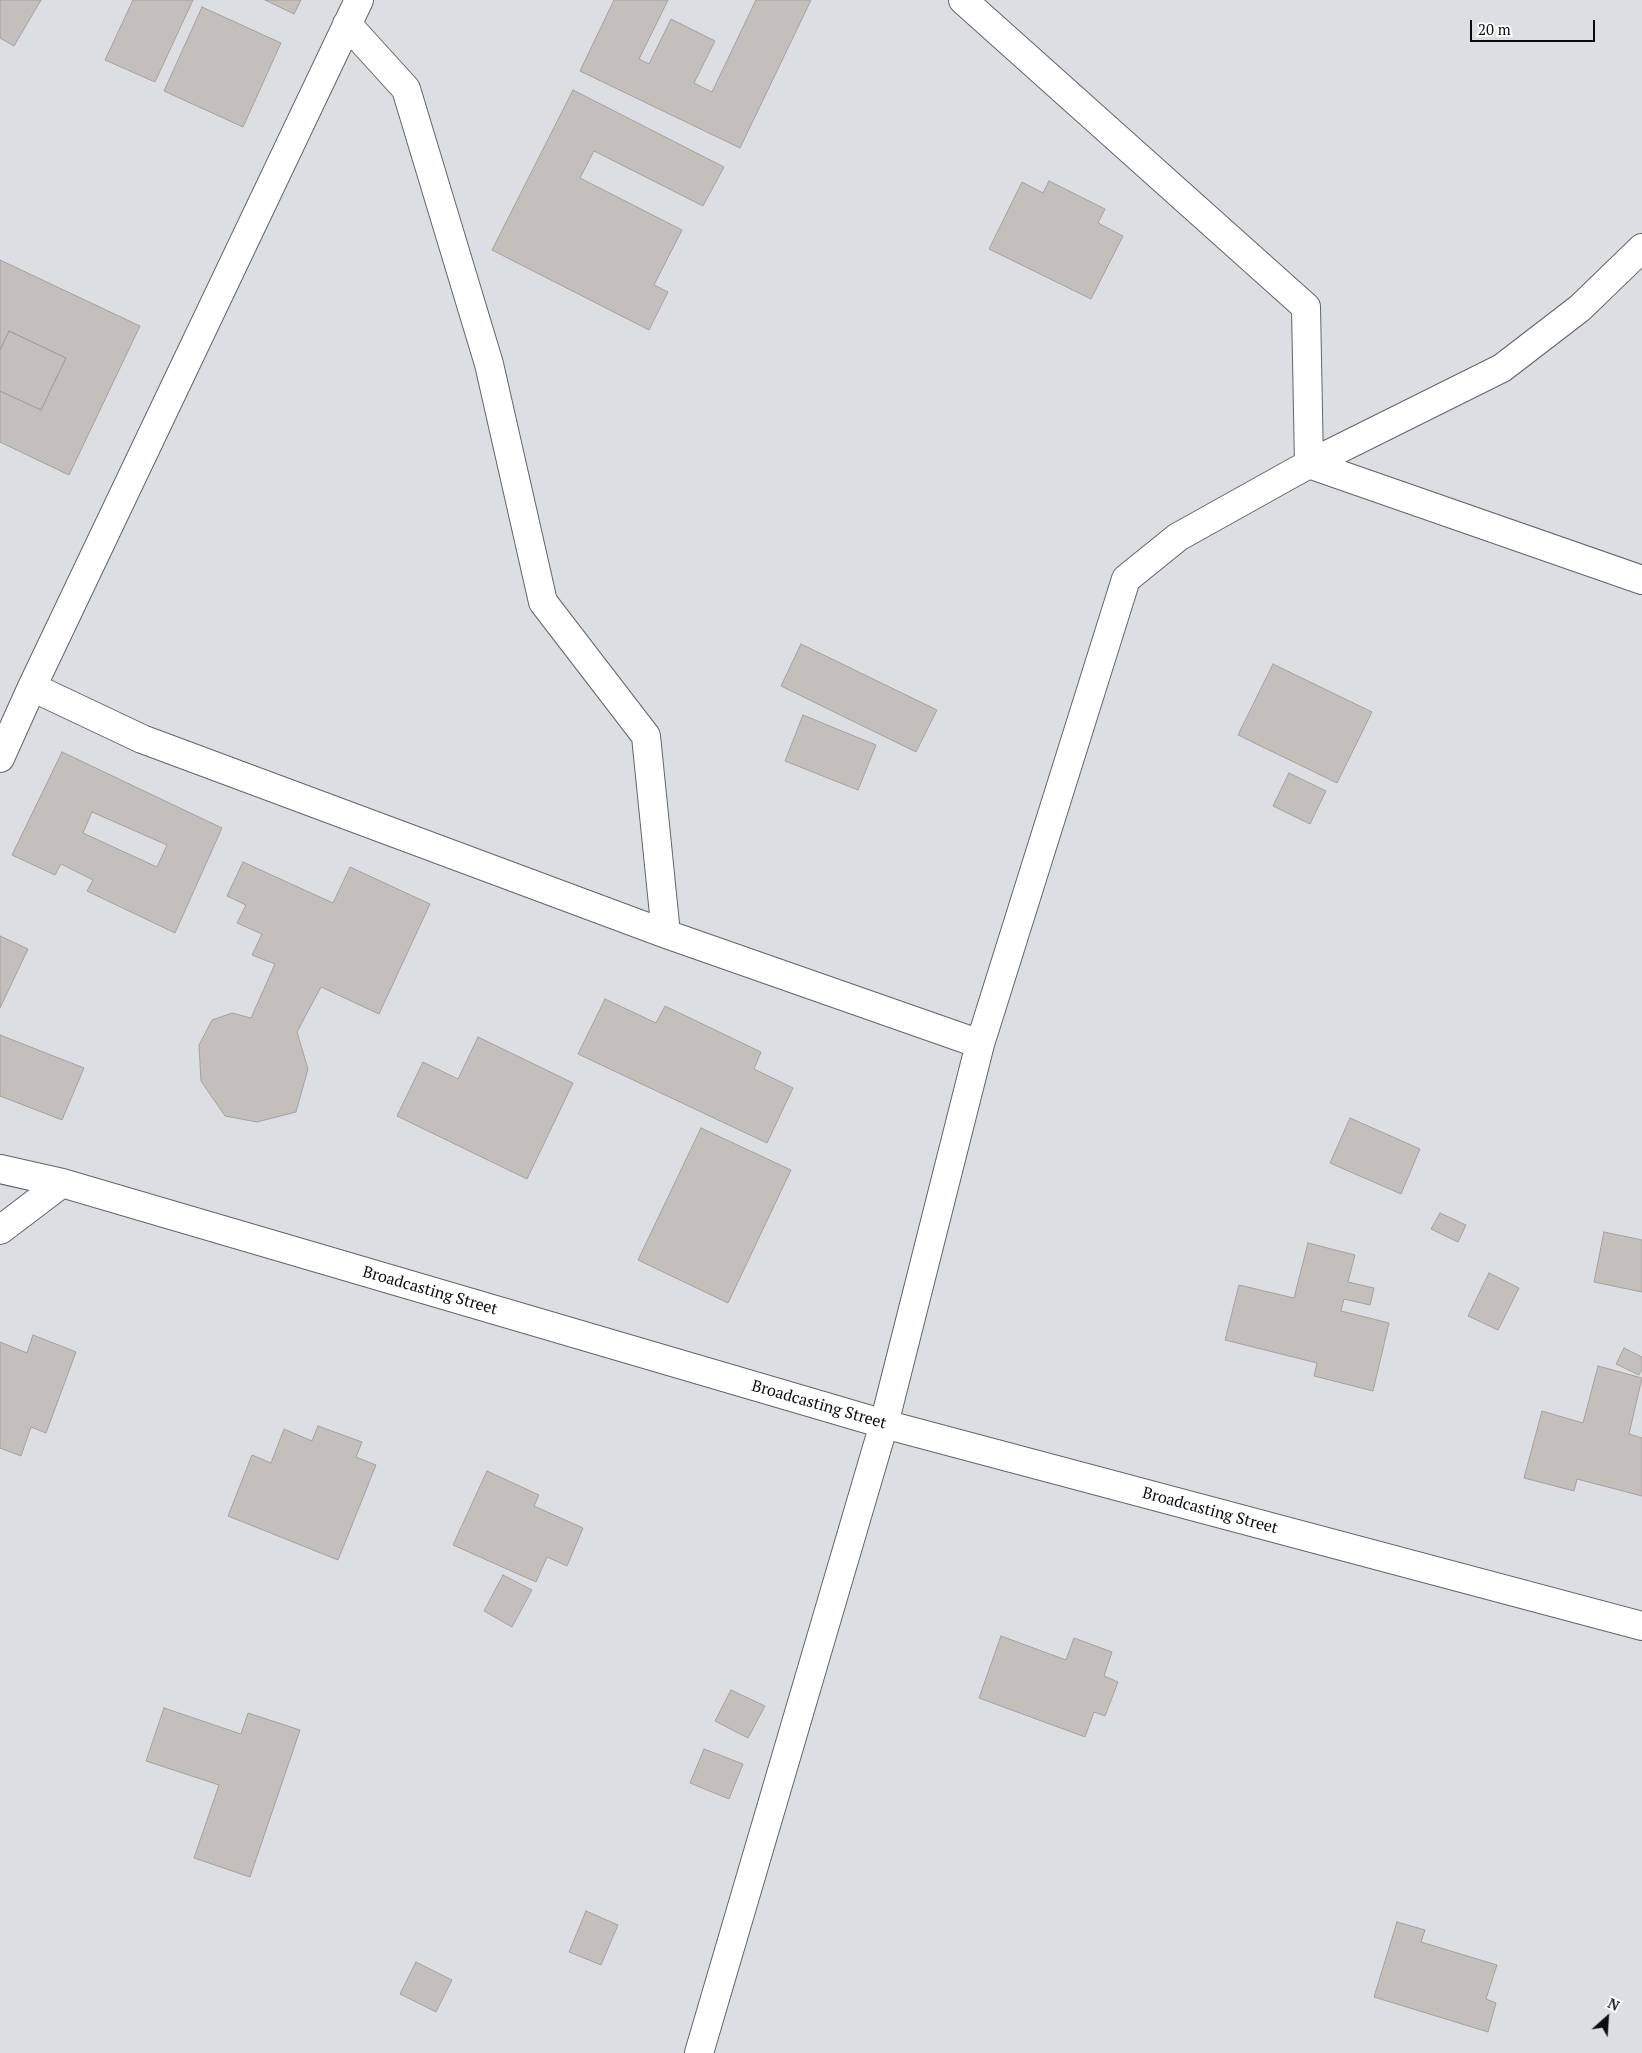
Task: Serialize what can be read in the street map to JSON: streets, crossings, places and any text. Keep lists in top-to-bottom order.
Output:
{
  "streets": {
    "street": ["Broadcasting Street"]
  },
  "scale_bar": "20 m",
  "north": "top right"
}
